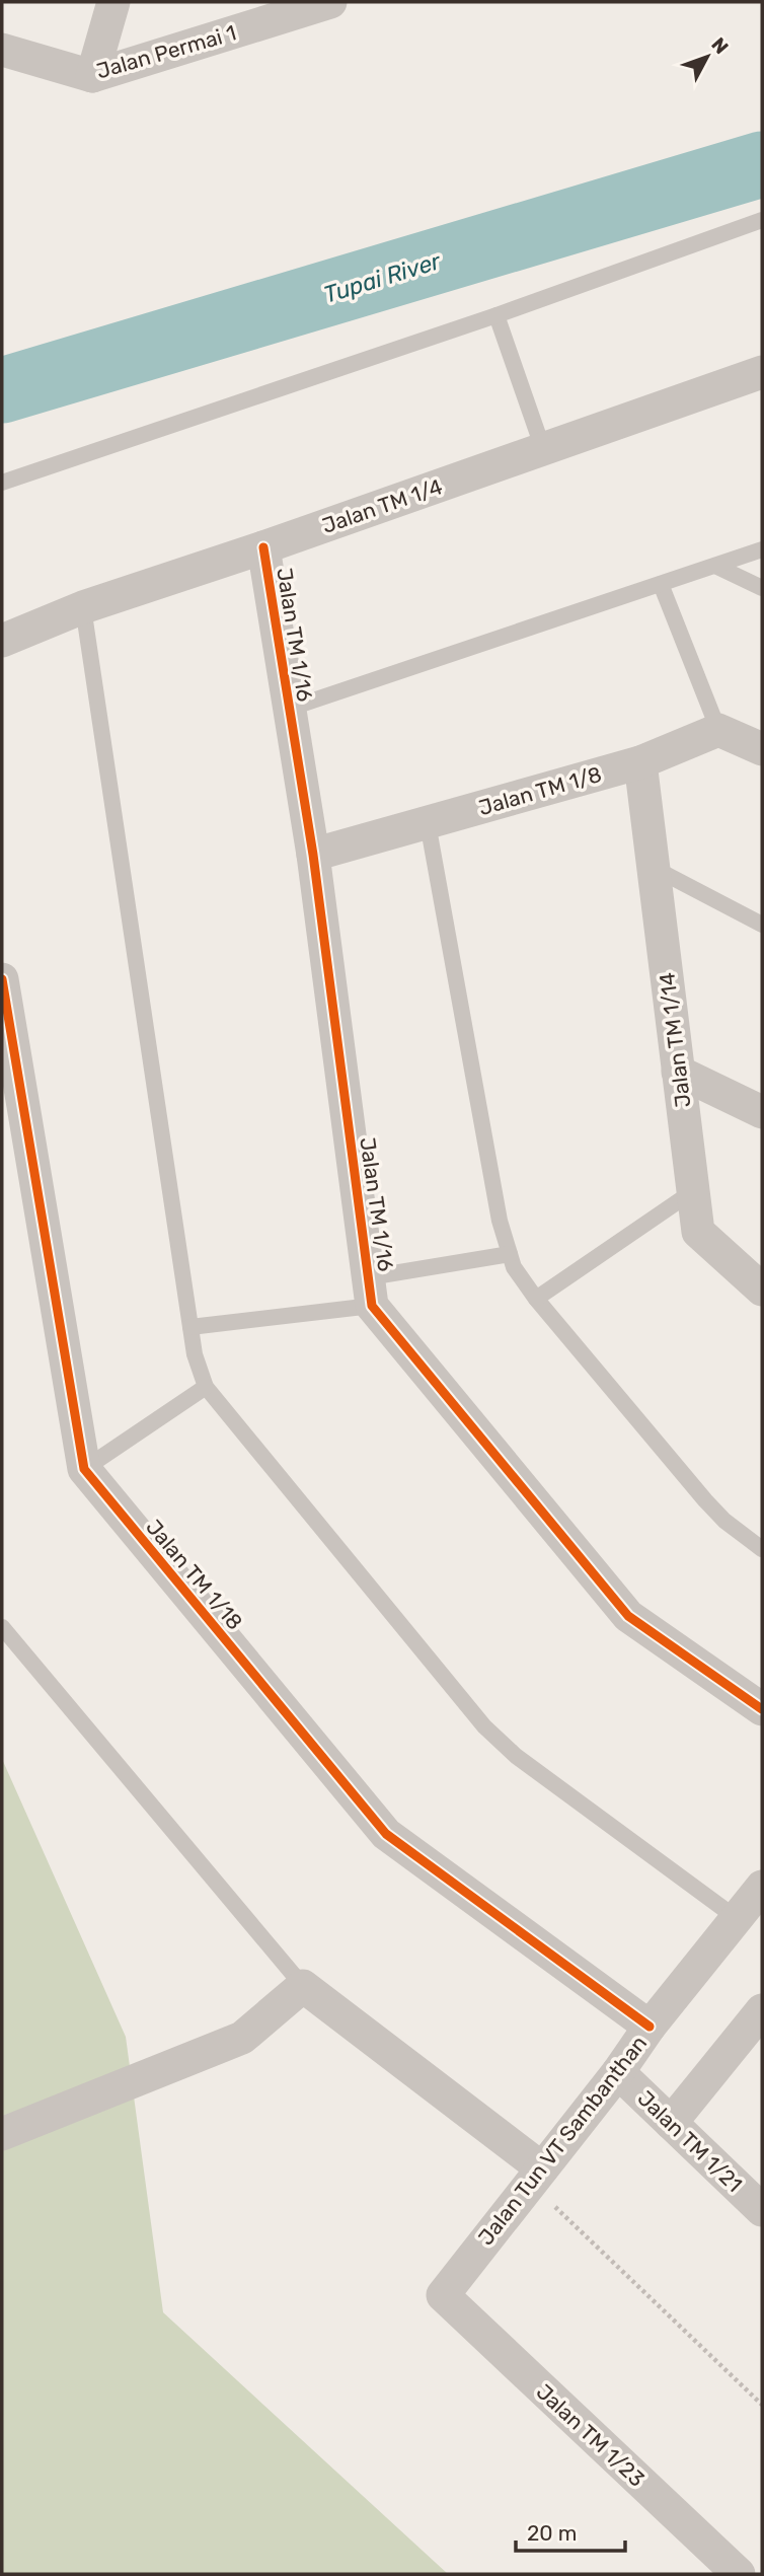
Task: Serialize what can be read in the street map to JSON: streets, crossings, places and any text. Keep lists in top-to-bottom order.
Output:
{
  "streets": {
    "street": [
      "Jalan Permai 1",
      "Jalan TM 1/4",
      "Jalan TM 1/16",
      "Jalan TM 1/8",
      "Jalan TM 1/14",
      "Jalan TM 1/18",
      "Jalan Tun VT Sambanthan",
      "Jalan TM 1/21",
      "Jalan TM 1/23"
    ]
  },
  "crossings": [
    ["Jalan TM 1/4", "Jalan TM 1/16"],
    ["Jalan TM 1/16", "Jalan TM 1/8"],
    ["Jalan TM 1/8", "Jalan TM 1/14"],
    ["Jalan TM 1/18", "Jalan Tun VT Sambanthan"],
    ["Jalan Tun VT Sambanthan", "Jalan TM 1/21"],
    ["Jalan Tun VT Sambanthan", "Jalan TM 1/23"]
  ],
  "water": ["Tupai River"],
  "scale_bar": "20 m",
  "north": "top right"
}
